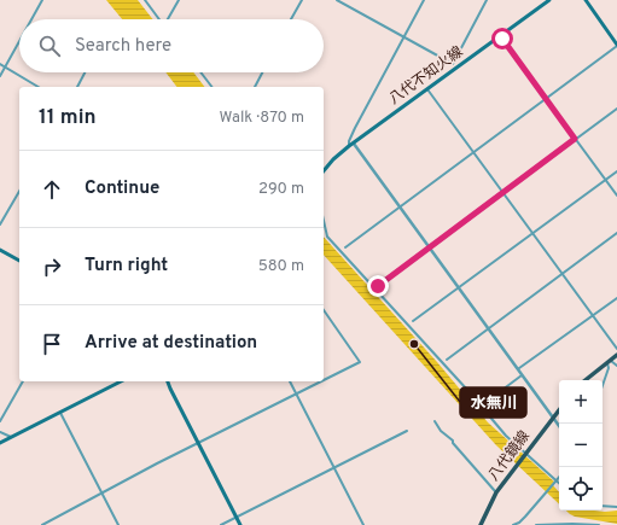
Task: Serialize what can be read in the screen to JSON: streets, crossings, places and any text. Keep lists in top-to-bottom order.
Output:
{
  "streets": {
    "main road": ["八代不知火線", "八代鏡線"]
  },
  "places": ["水無川"],
  "page": {
    "search": "Search here",
    "heading": ["11 min", "Walk · 870 m"],
    "list": [
      ["Continue", "290 m"],
      ["Turn right", "580 m"],
      "Arrive at destination"
    ],
    "map_buttons": ["+", "−"]
  }
}
